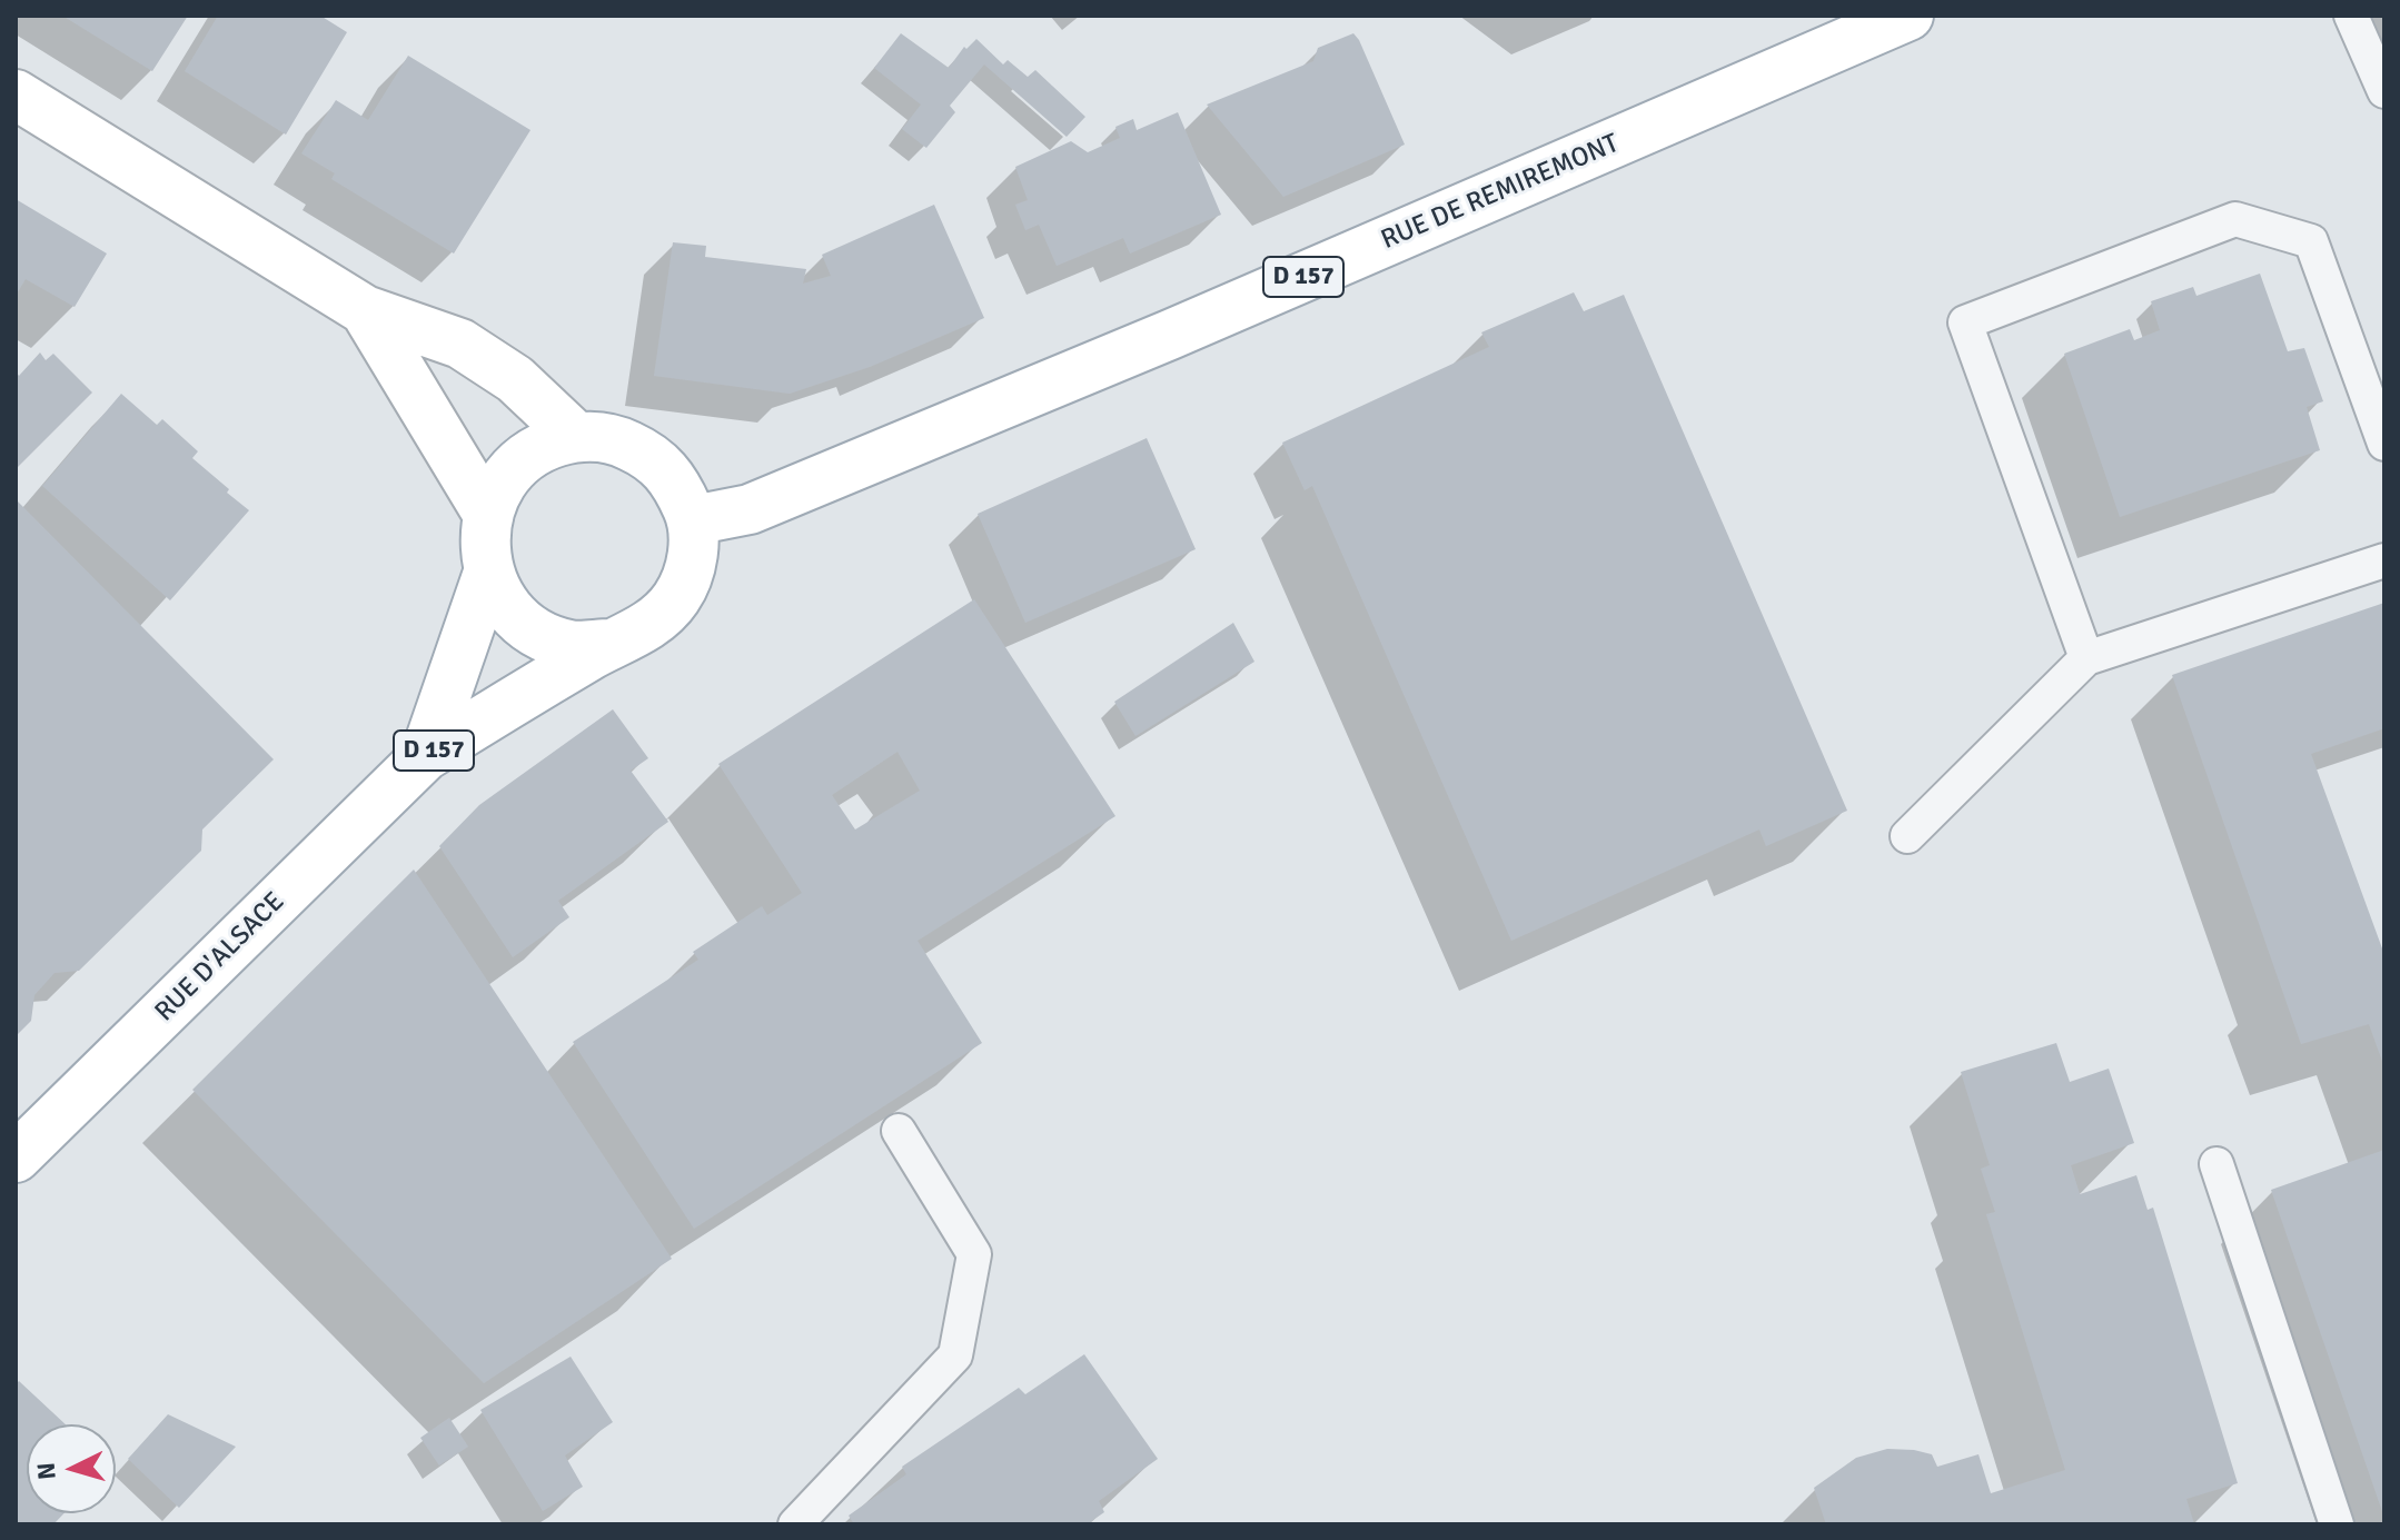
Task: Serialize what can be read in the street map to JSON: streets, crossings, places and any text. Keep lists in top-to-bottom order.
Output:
{
  "streets": {
    "main road": ["RUE DE REMIREMONT", "D 157", "RUE D'ALSACE"]
  },
  "crossings": [
    ["RUE DE REMIREMONT", "RUE D'ALSACE"]
  ],
  "north": "left"
}
